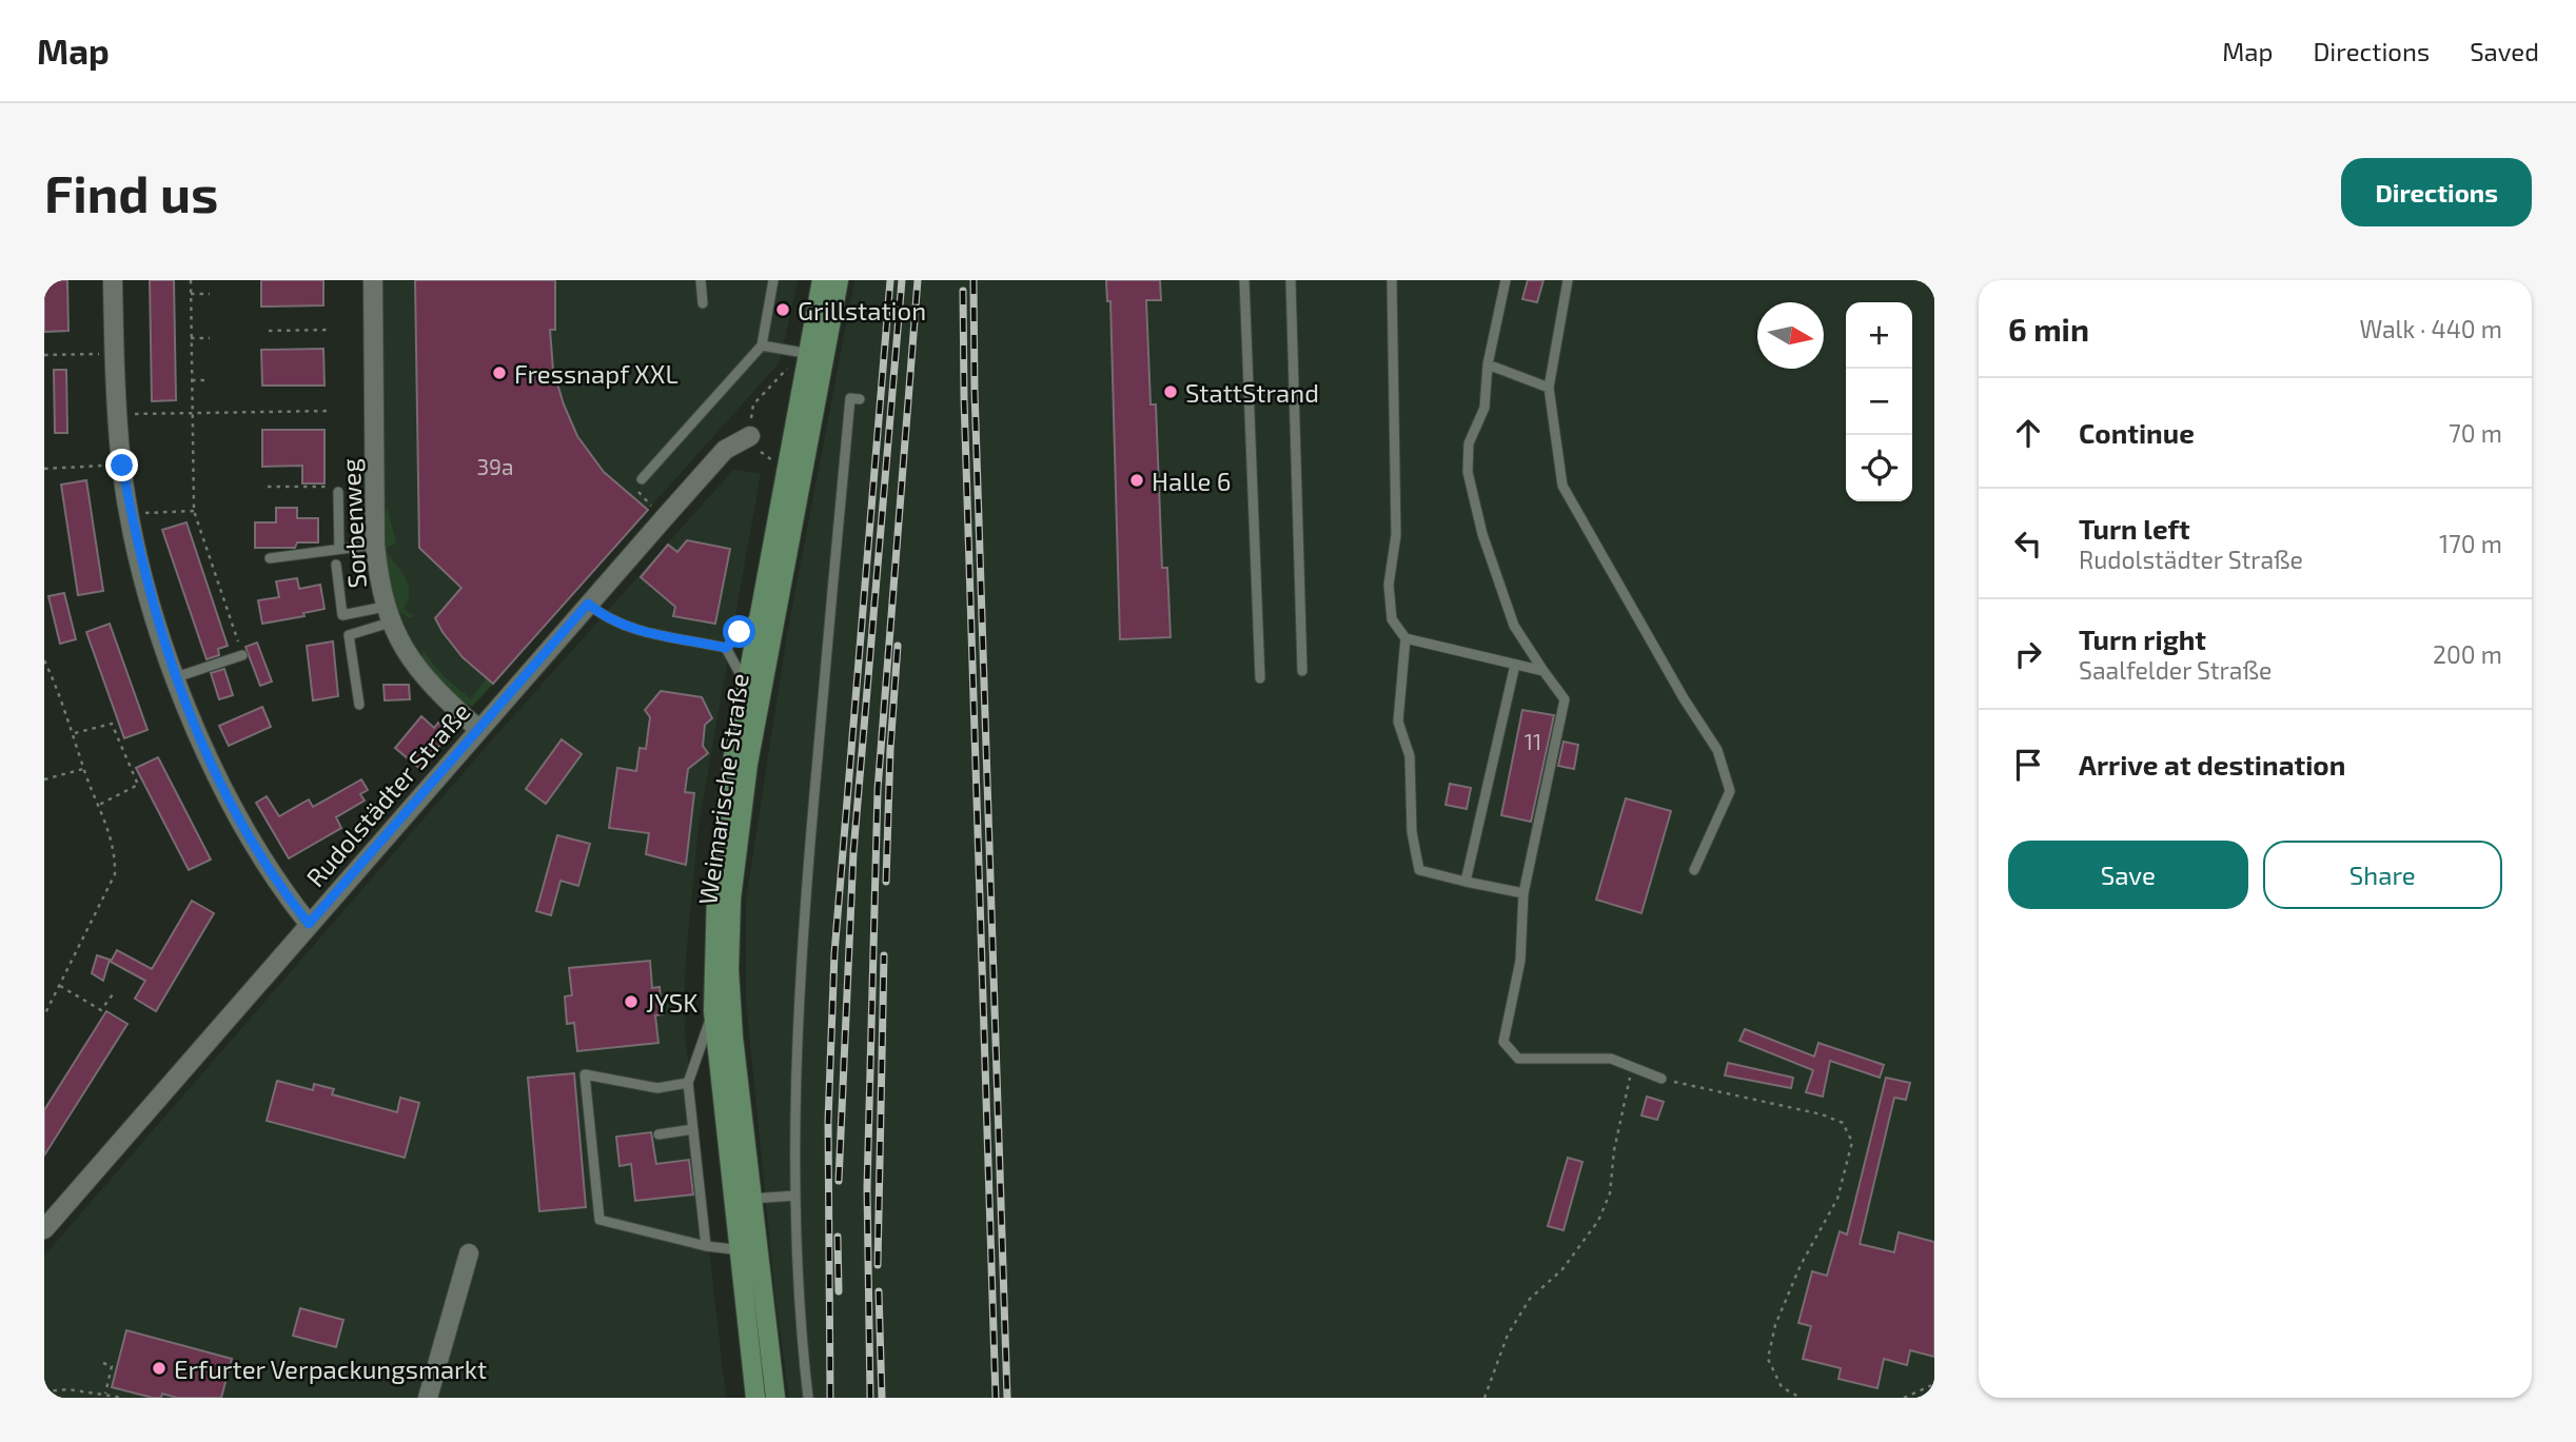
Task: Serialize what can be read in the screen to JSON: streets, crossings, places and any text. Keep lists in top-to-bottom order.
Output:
{
  "streets": {
    "main road": ["Weimarische Straße"],
    "street": ["Sorbenweg", "Rudolstädter Straße"]
  },
  "crossings": [
    ["Sorbenweg", "Rudolstädter Straße"]
  ],
  "places": [
    "Grillstation",
    "Fressnapf XXL",
    "StattStrand",
    "Halle 6",
    "JYSK",
    "Erfurter Verpackungsmarkt"
  ],
  "house_numbers": ["39a", "11"],
  "north": "right",
  "page": {
    "header": "Map",
    "nav": ["Map", "Directions", "Saved"],
    "buttons": [
      "Directions",
      ["Save", "Share"]
    ],
    "title": "Find us",
    "heading": ["6 min", "Walk · 440 m"],
    "map_buttons": ["+", "−"],
    "list": [
      ["Continue", "70 m"],
      ["Turn left", "Rudolstädter Straße", "170 m"],
      ["Turn right", "Saalfelder Straße", "200 m"],
      "Arrive at destination"
    ]
  }
}
